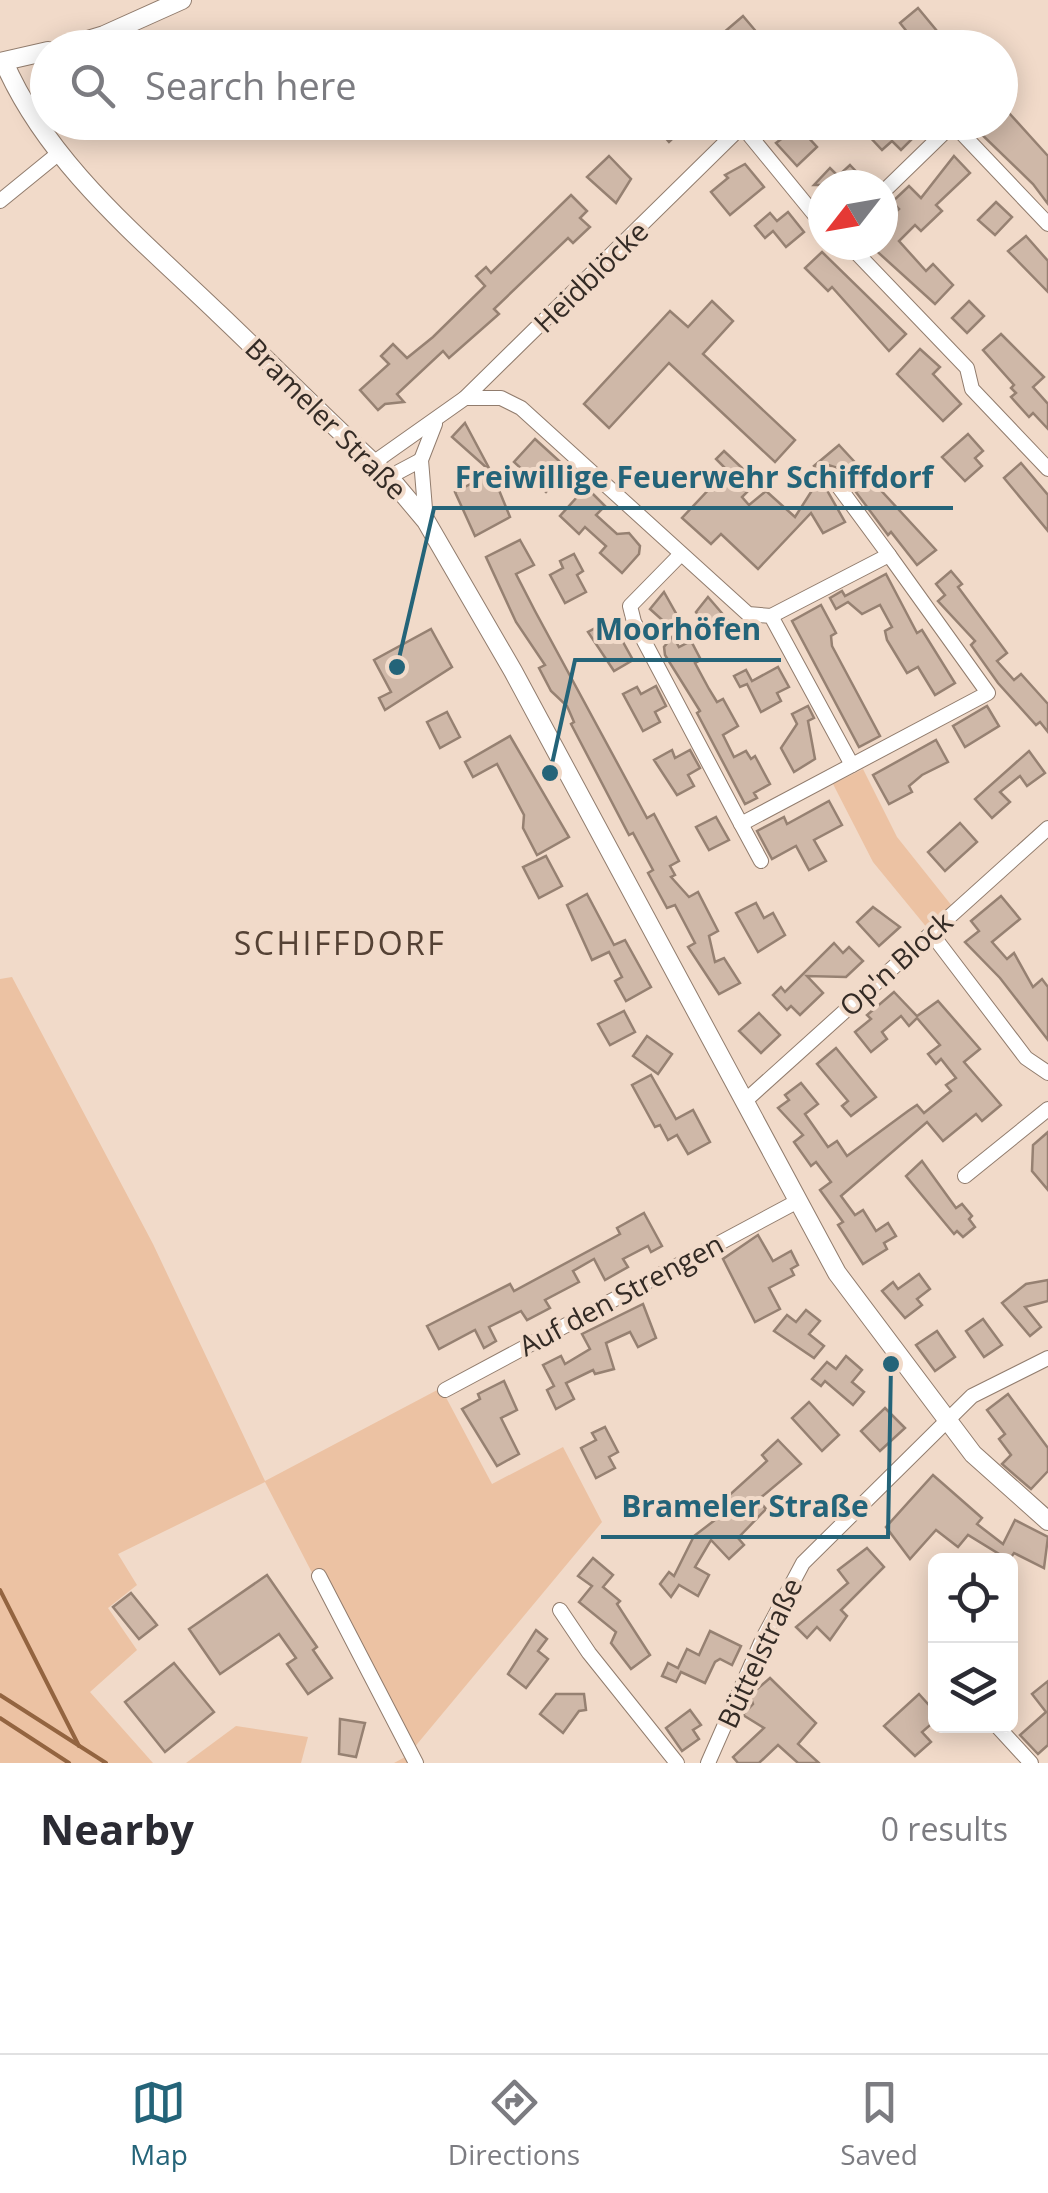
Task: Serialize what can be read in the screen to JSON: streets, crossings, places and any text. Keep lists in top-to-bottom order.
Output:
{
  "streets": {
    "street": [
      "Heidblöcke",
      "Brameler Straße",
      "Op'n Block",
      "Auf den Strengen",
      "Büttelstraße"
    ]
  },
  "crossings": [
    ["Heidblöcke", "Brameler Straße"],
    ["Brameler Straße", "Op'n Block"],
    ["Brameler Straße", "Auf den Strengen"],
    ["Brameler Straße", "Büttelstraße"]
  ],
  "districts": ["SCHIFFDORF"],
  "places": ["Freiwillige Feuerwehr Schiffdorf", "Moorhöfen", "Brameler Straße"],
  "north": "bottom left",
  "page": {
    "search": "Search here",
    "heading": ["Nearby", "0 results"],
    "nav": ["Map", "Directions", "Saved"]
  }
}
